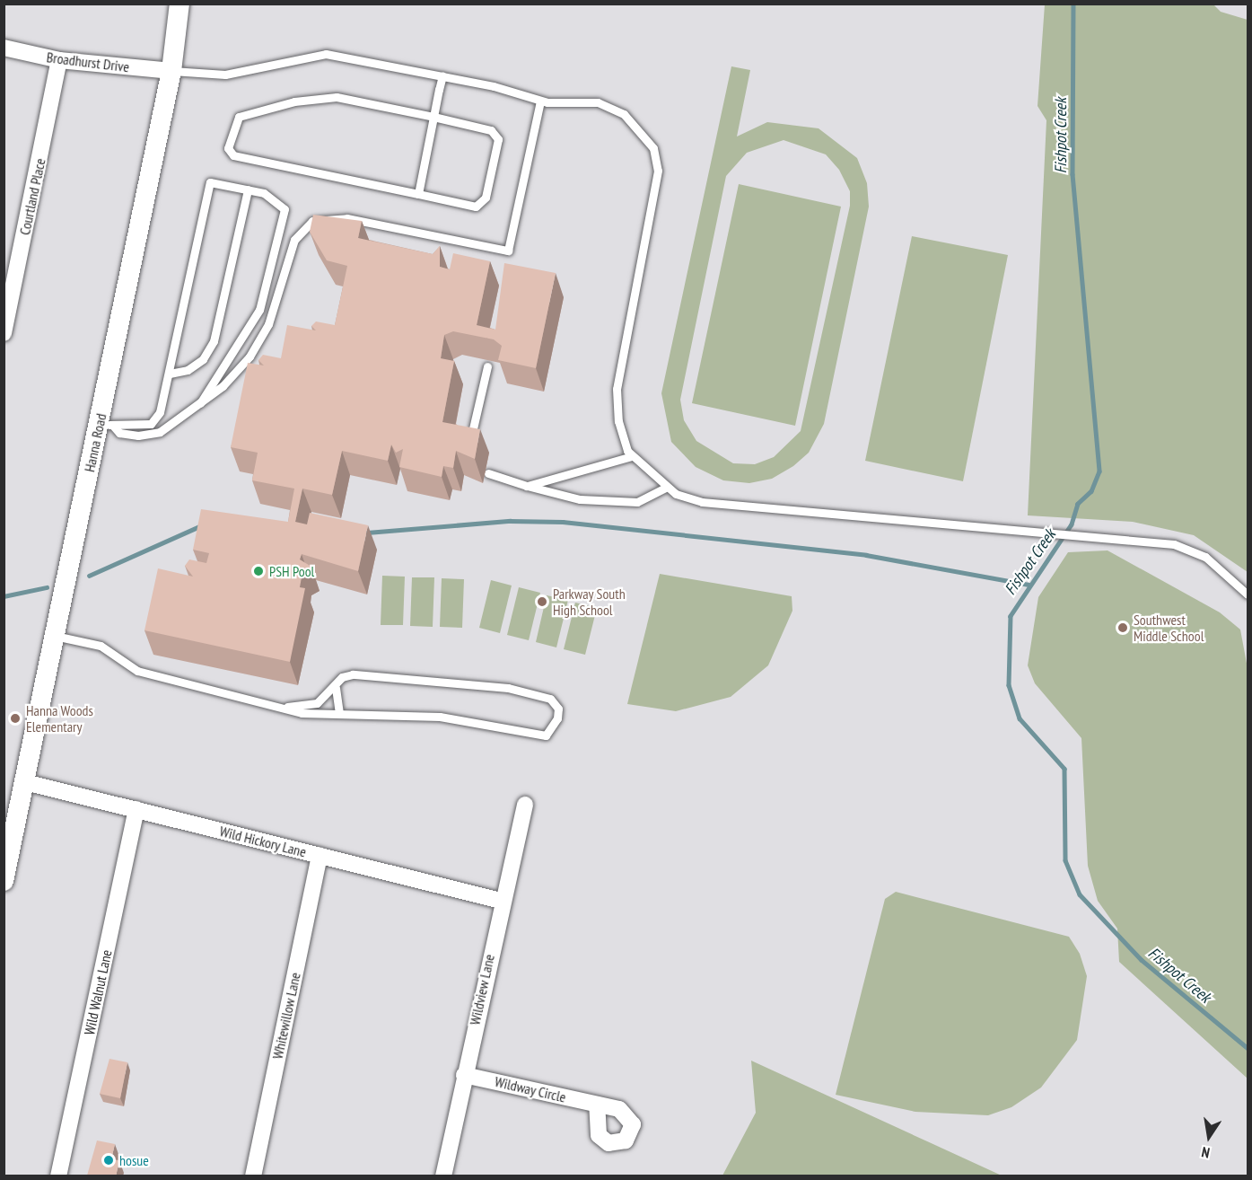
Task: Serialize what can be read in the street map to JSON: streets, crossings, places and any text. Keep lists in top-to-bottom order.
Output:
{
  "streets": {
    "street": [
      "Broadhurst Drive",
      "Courtland Place",
      "Hanna Road",
      "Wild Hickory Lane",
      "Wildview Lane",
      "Wild Walnut Lane",
      "Whitewillow Lane",
      "Wildway Circle"
    ]
  },
  "crossings": [
    ["Broadhurst Drive", "Courtland Place"],
    ["Broadhurst Drive", "Hanna Road"],
    ["Hanna Road", "Wild Hickory Lane"],
    ["Wild Hickory Lane", "Wildview Lane"],
    ["Wild Hickory Lane", "Wild Walnut Lane"],
    ["Wild Hickory Lane", "Whitewillow Lane"],
    ["Wildview Lane", "Wildway Circle"]
  ],
  "water": ["Fishpot Creek"],
  "places": [
    "PSH Pool",
    "Parkway South High School",
    "Southwest Middle School",
    "Hanna Woods Elementary",
    "hosue"
  ],
  "north": "bottom"
}
